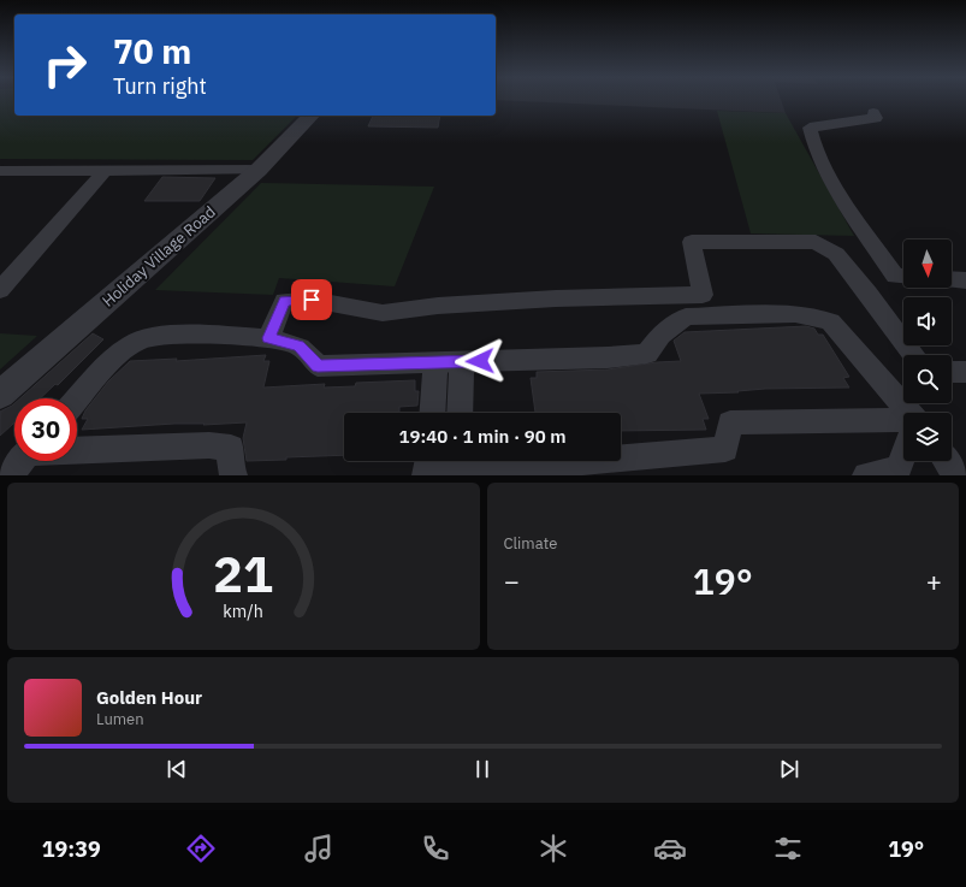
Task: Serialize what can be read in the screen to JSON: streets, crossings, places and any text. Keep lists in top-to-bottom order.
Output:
{
  "streets": {
    "street": ["Holiday Village Road"]
  },
  "north": "bottom",
  "page": {
    "turn": ["70 m", "Turn right"],
    "limit": "30",
    "trip": "19:40 · 1 min · 90 m",
    "tile": "Climate",
    "heat": ["−", "19°", "+"],
    "song": ["Golden Hour", "Lumen"],
    "tabs": ["19:39", "19°"],
    "gauge": ["21", "km/h"]
  }
}
